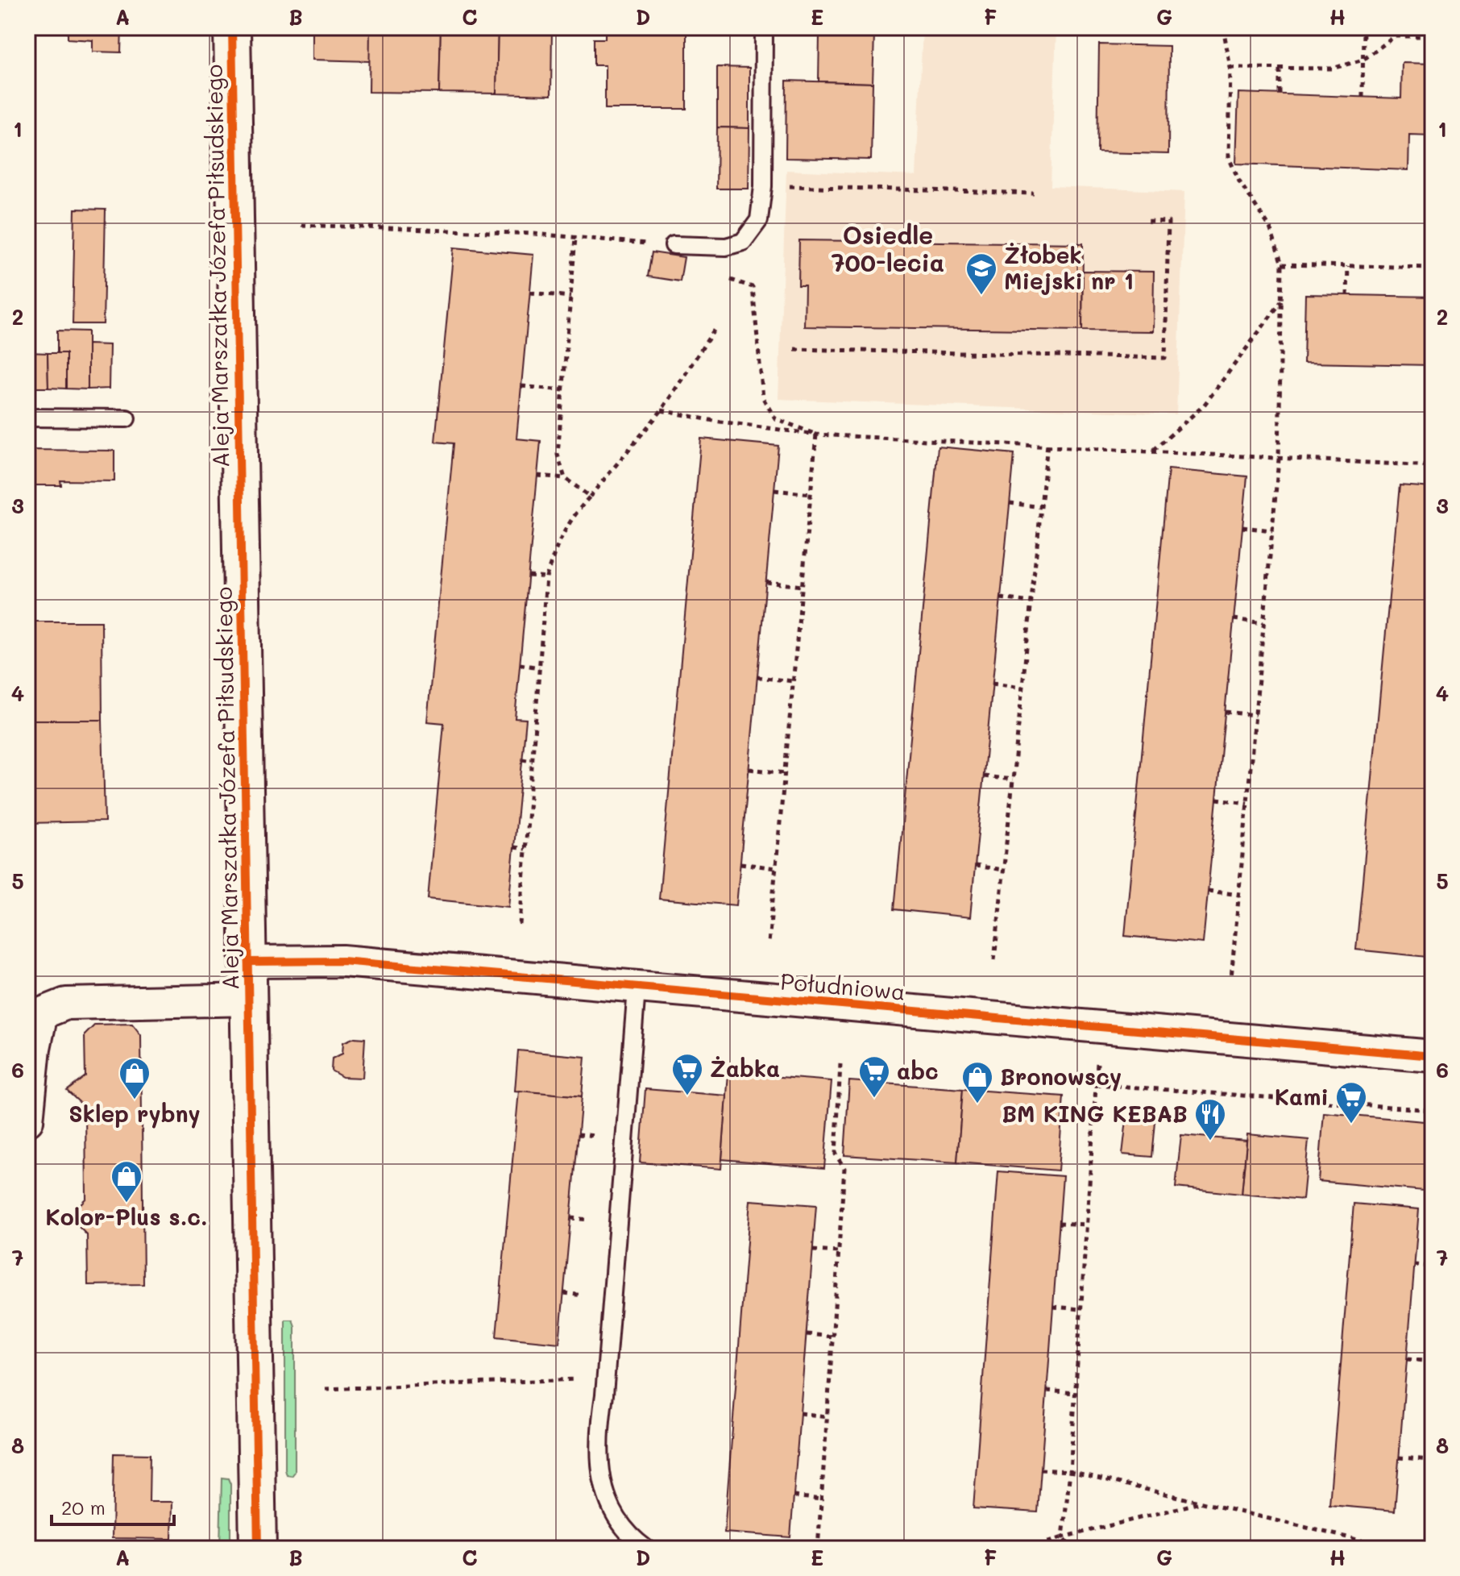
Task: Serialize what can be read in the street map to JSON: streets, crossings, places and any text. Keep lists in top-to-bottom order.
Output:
{
  "streets": {
    "street": ["Aleja Marszałka Józefa Piłsudskiego", "Południowa"]
  },
  "crossings": [
    ["Aleja Marszałka Józefa Piłsudskiego", "Południowa"]
  ],
  "districts": ["Osiedle 700-lecia"],
  "places": {
    "school or university": ["Żłobek Miejski nr 1"],
    "supermarket": ["Żabka", "abc", "Kami"],
    "shop": ["Sklep rybny", "Bronowscy", "Kolor-Plus s.c."],
    "restaurant": ["BM KING KEBAB"]
  },
  "scale_bar": "20 m",
  "grid": {
    "columns": [
      "A",
      "B",
      "C",
      "D",
      "E",
      "F",
      "G",
      "H"
    ],
    "rows": [
      "1",
      "2",
      "3",
      "4",
      "5",
      "6",
      "7",
      "8"
    ]
  }
}
